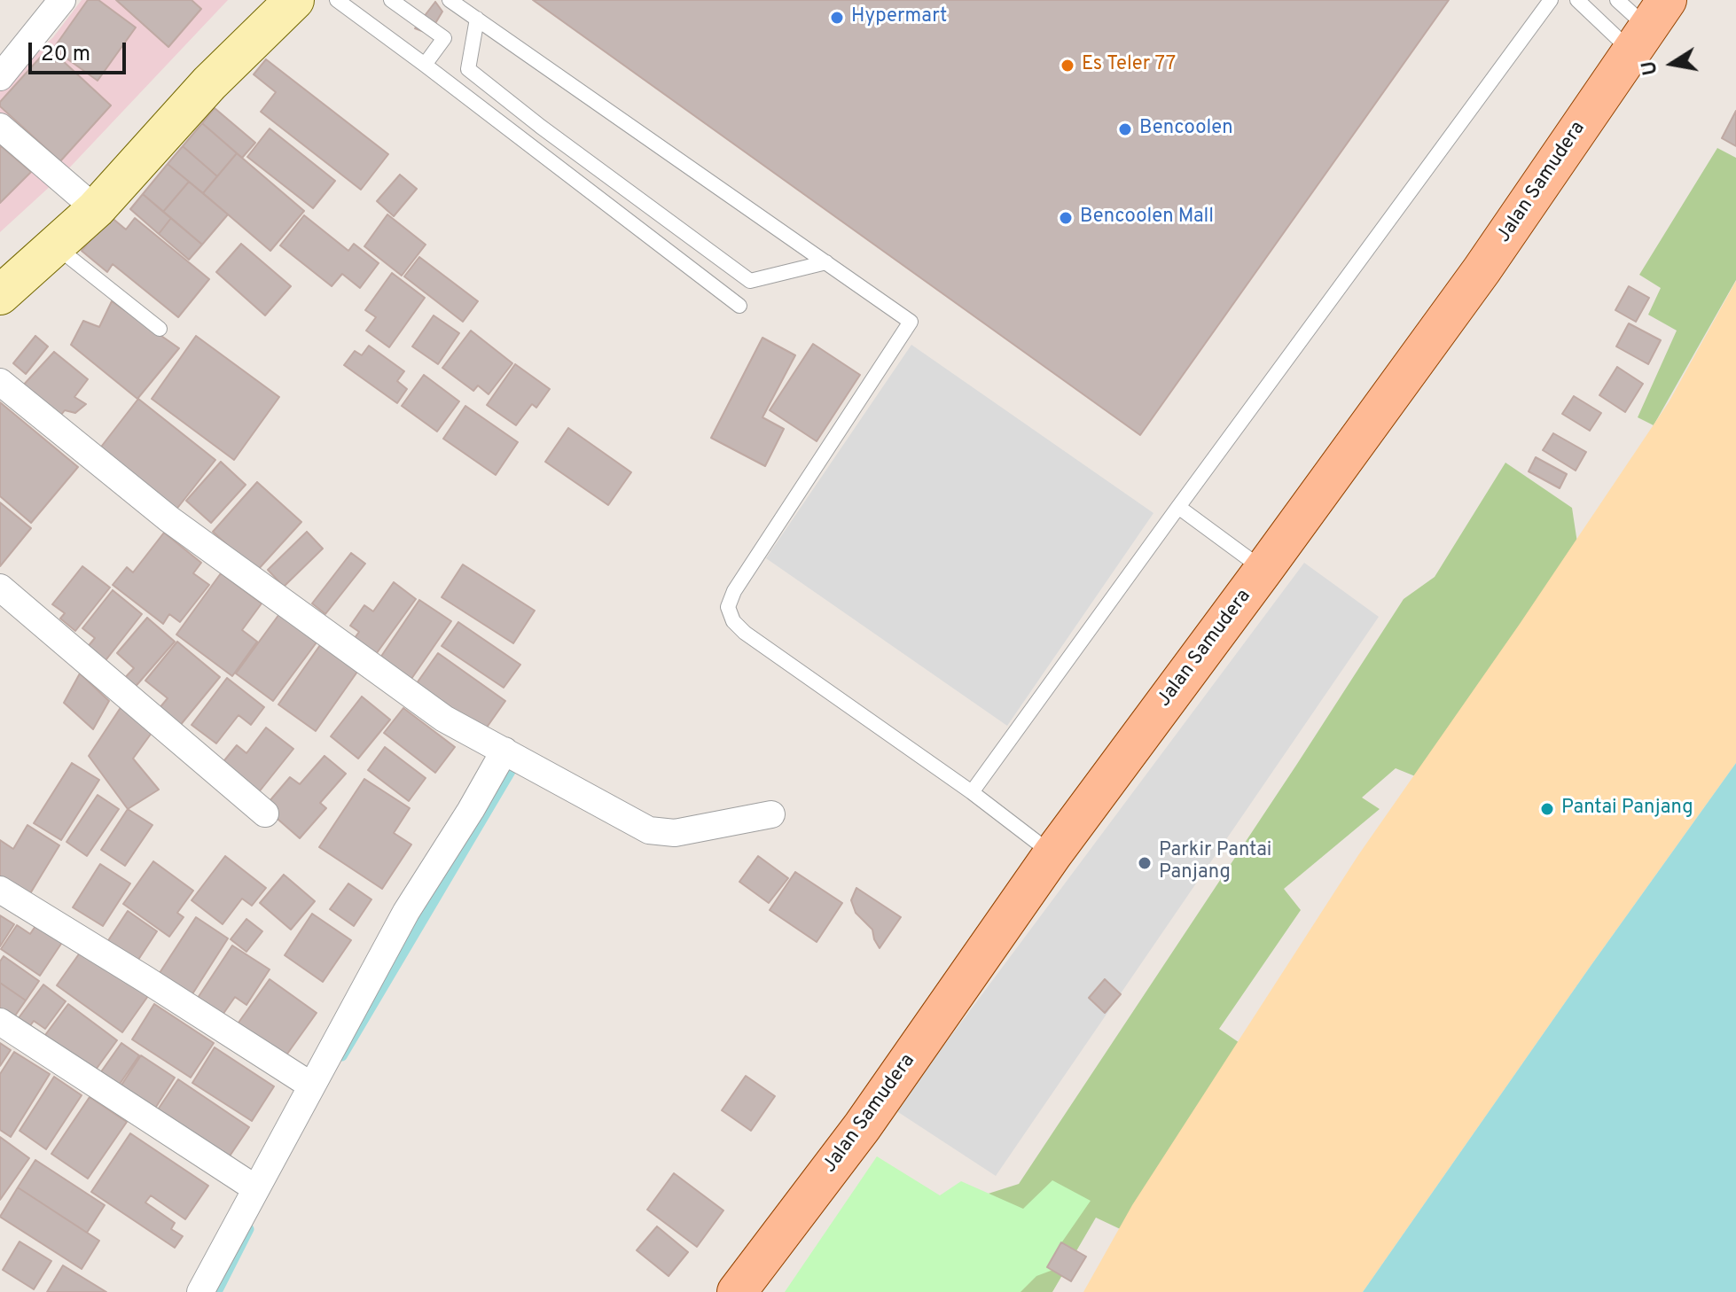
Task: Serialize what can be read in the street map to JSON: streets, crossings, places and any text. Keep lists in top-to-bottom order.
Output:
{
  "streets": {
    "main road": ["Jalan Samudera"]
  },
  "places": [
    "Hypermart",
    "Es Teler 77",
    "Bencoolen",
    "Bencoolen Mall",
    "Pantai Panjang",
    "Parkir Pantai Panjang"
  ],
  "scale_bar": "20 m",
  "north": "left"
}
